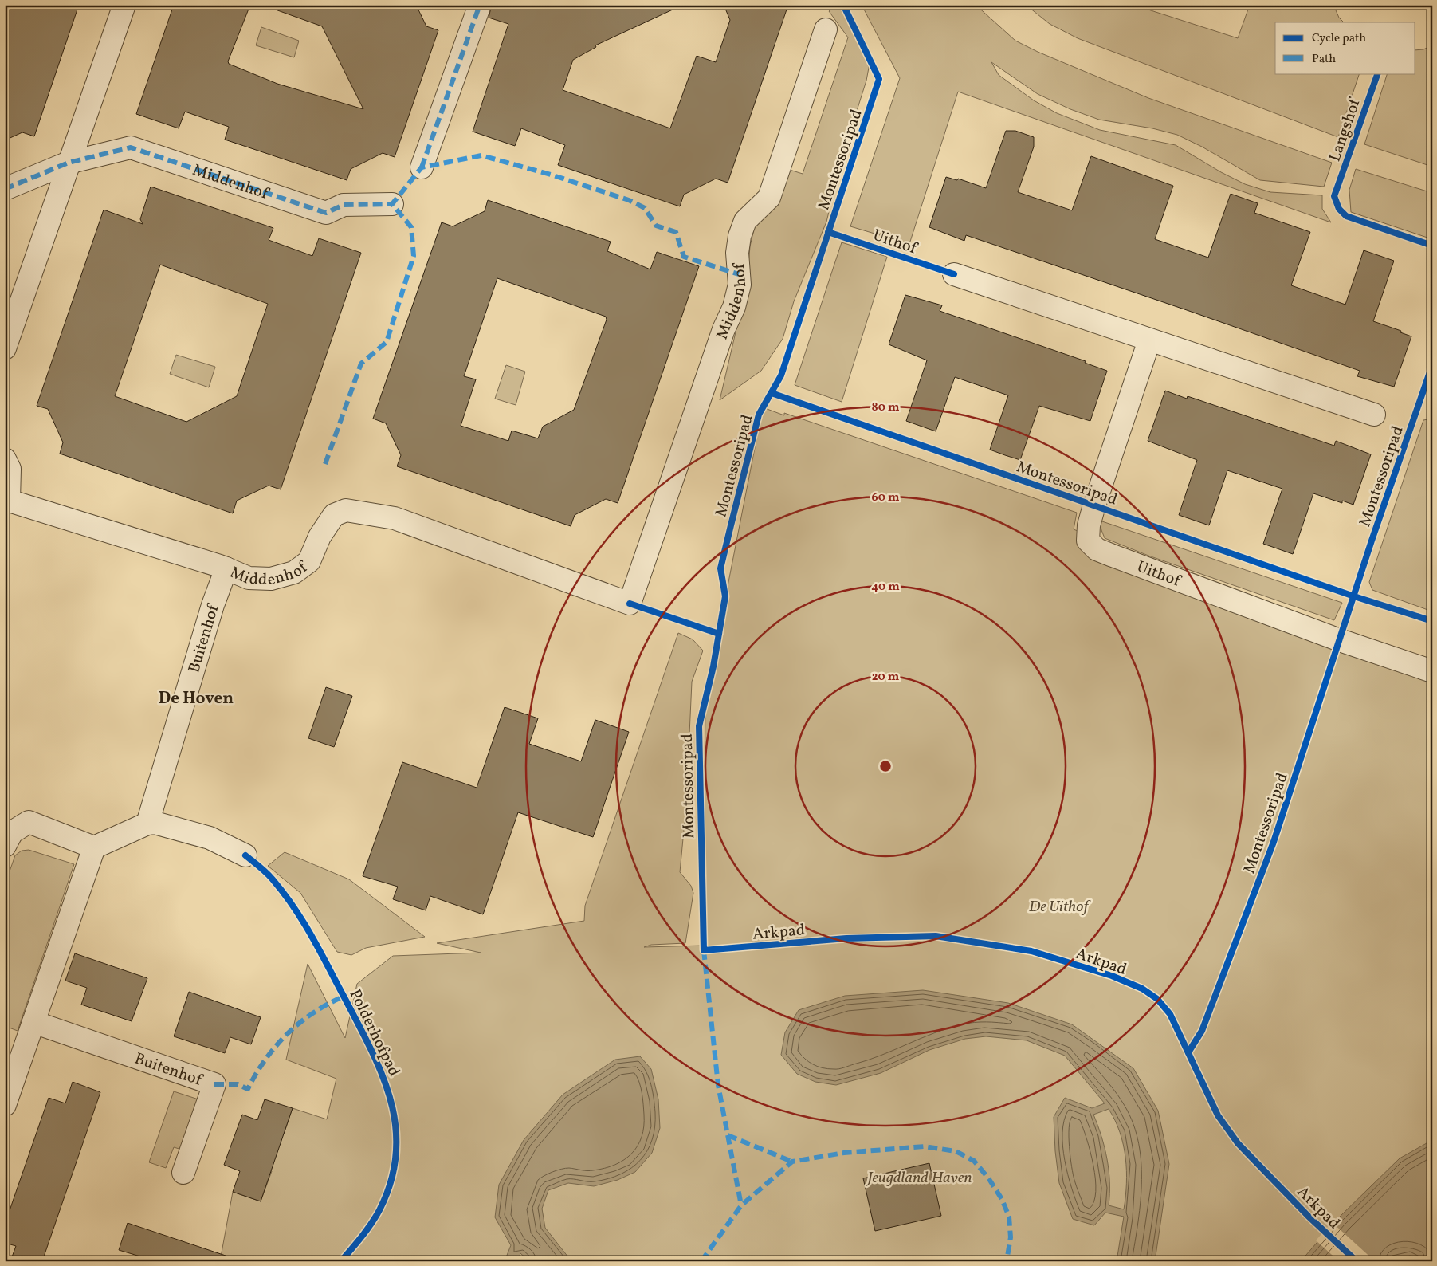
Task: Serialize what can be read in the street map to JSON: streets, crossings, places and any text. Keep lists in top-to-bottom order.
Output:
{
  "streets": {
    "street": ["Middenhof", "Uithof", "Buitenhof"],
    "cycle path": ["Langshof", "Montessoripad", "Polderhofpad"]
  },
  "crossings": [
    ["Middenhof", "Buitenhof"]
  ],
  "districts": ["De Hoven"],
  "parks": ["De Uithof", "Jeugdland Haven"],
  "legend": ["Cycle path", "Path"],
  "rings": [
    "80 m",
    "60 m",
    "40 m",
    "20 m"
  ]
}
